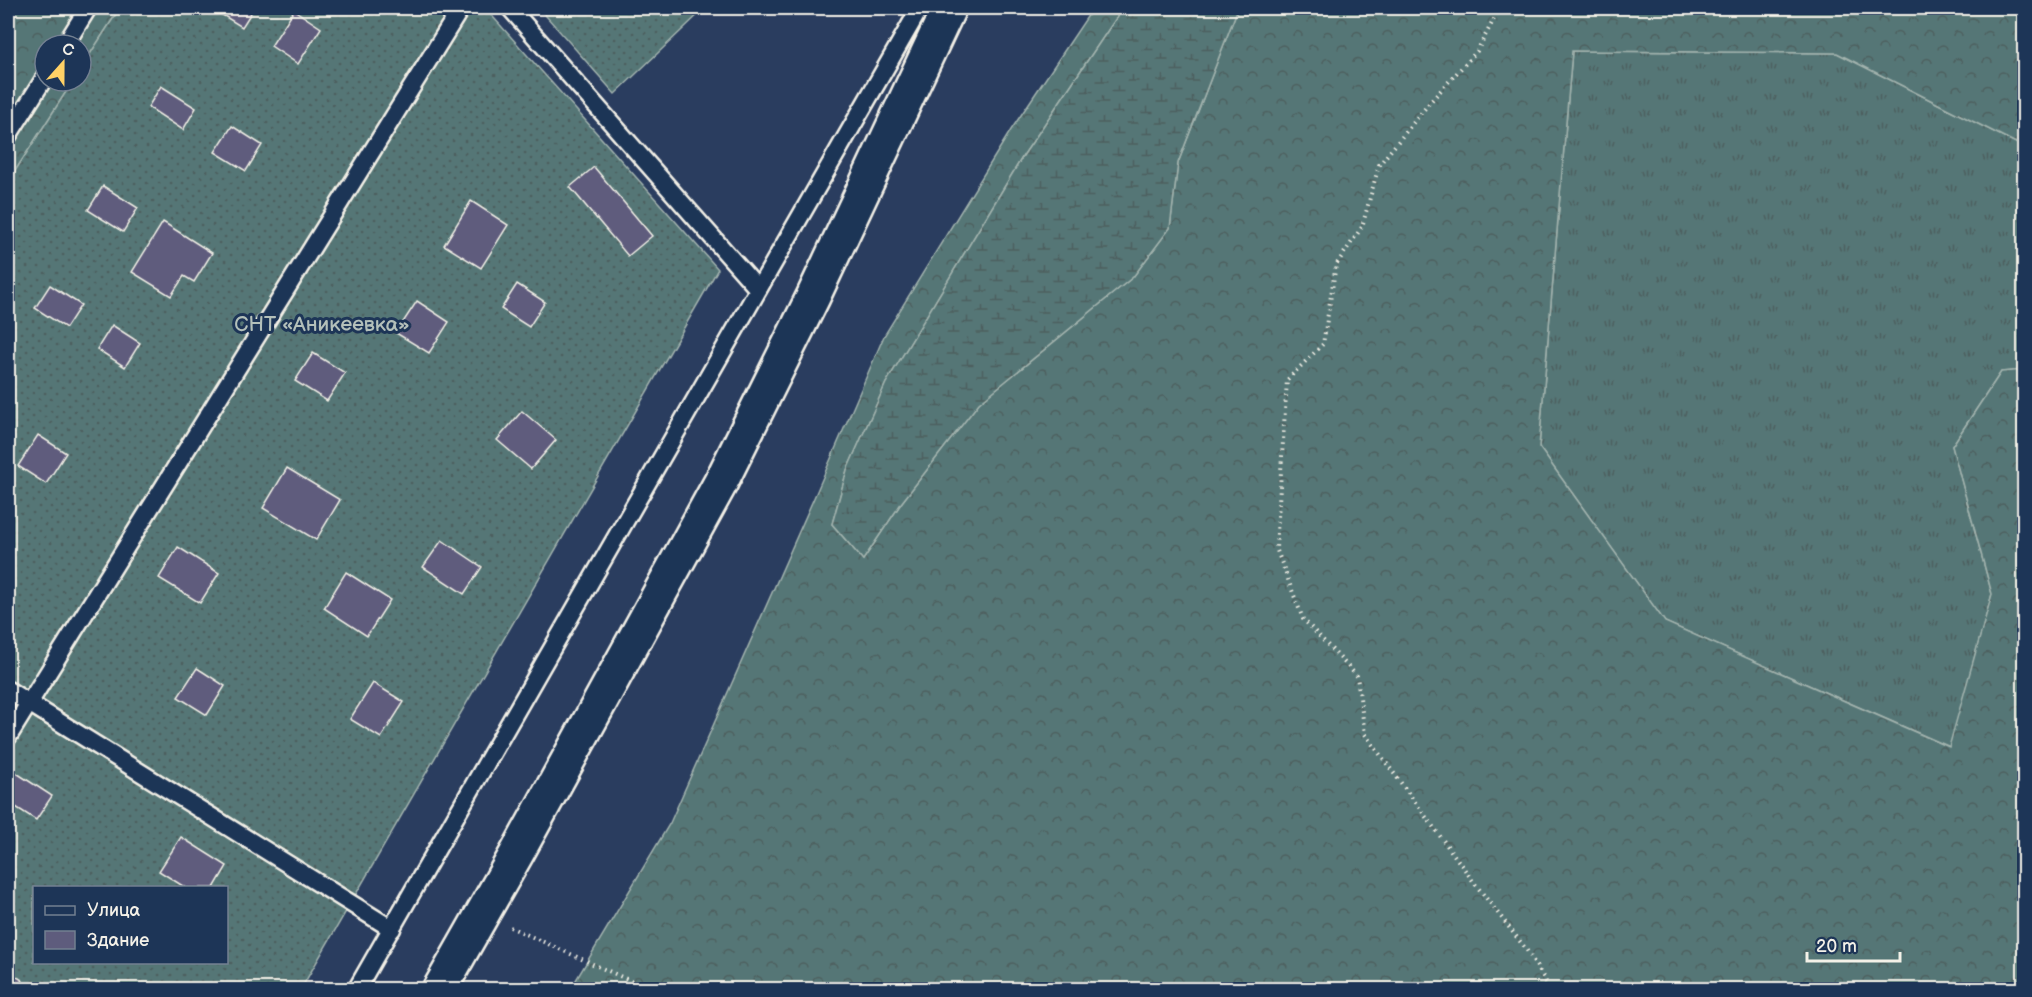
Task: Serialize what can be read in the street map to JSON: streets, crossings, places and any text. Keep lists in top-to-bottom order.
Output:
{
  "parks": ["СНТ «Аникеевка»"],
  "legend": ["Улица", "Здание"],
  "scale_bar": "20 m",
  "north": "top"
}
